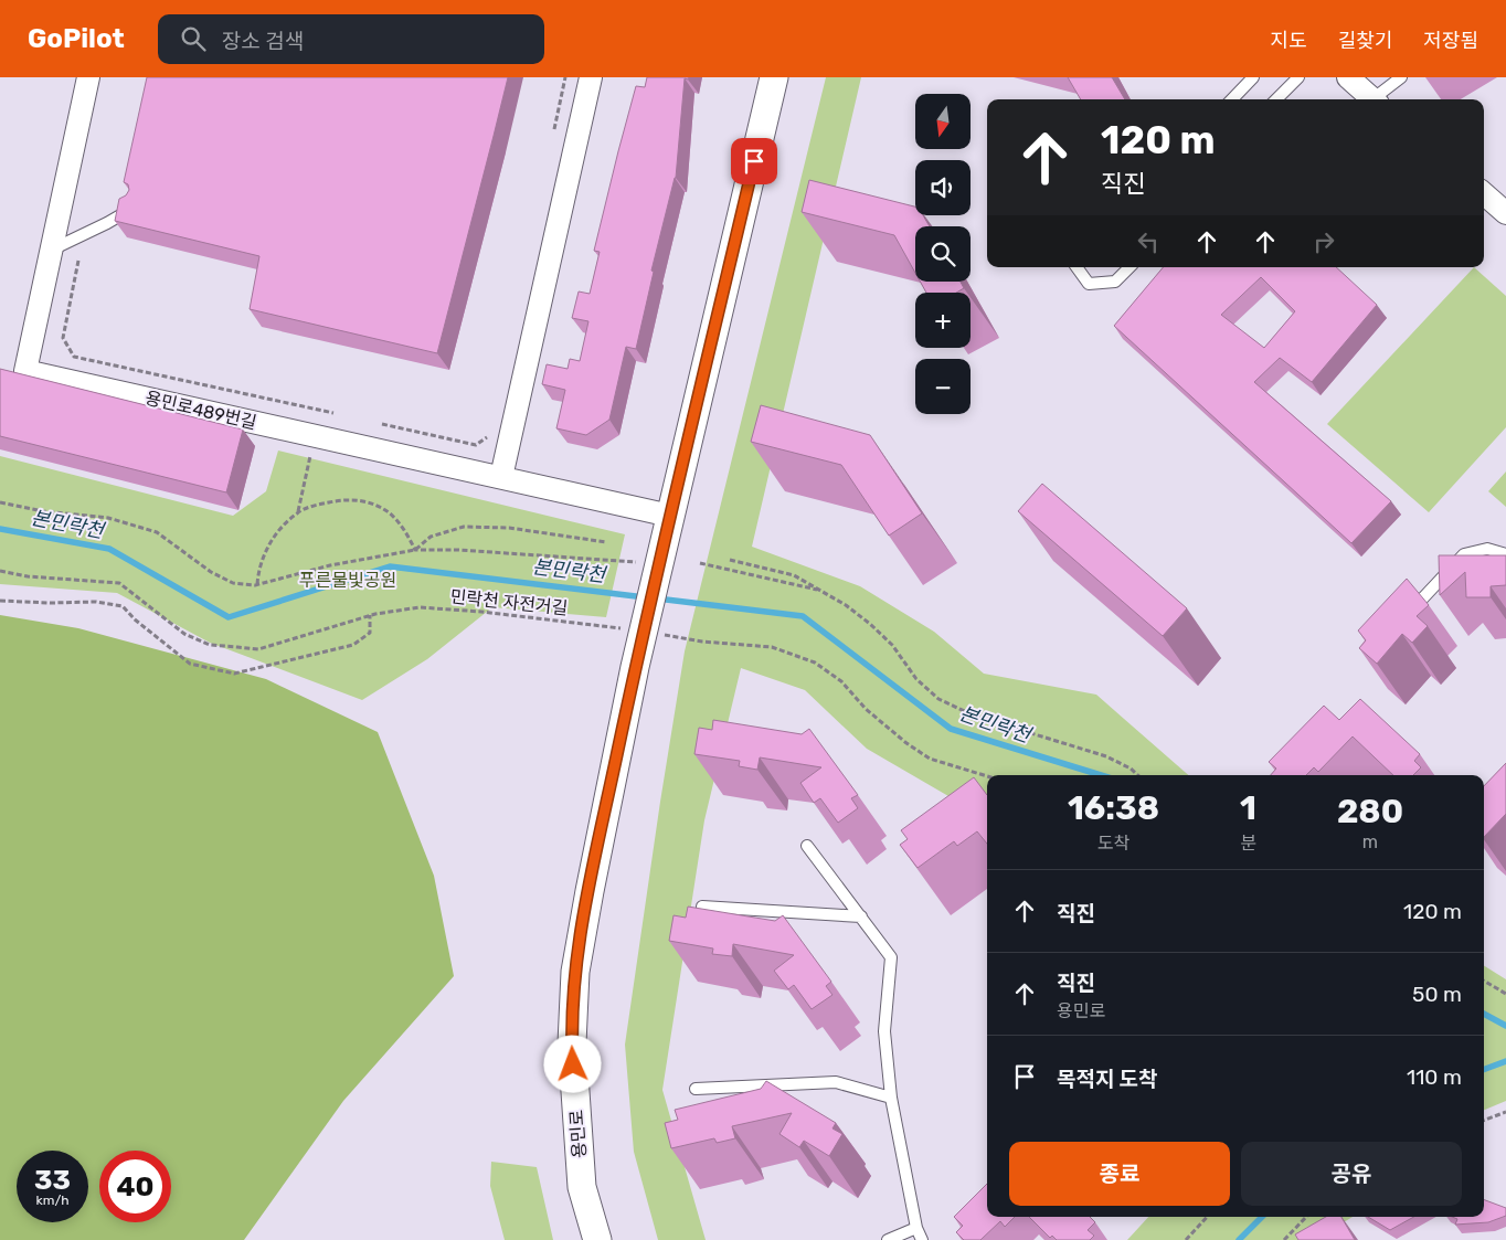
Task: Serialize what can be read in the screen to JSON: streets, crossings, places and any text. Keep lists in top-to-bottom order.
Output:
{
  "streets": {
    "street": ["용민로489번길", "용민로"],
    "path": ["민락천 자전거길"]
  },
  "crossings": [
    ["용민로489번길", "용민로"],
    ["민락천 자전거길", "용민로"]
  ],
  "water": ["본민락천"],
  "parks": ["푸른물빛공원"],
  "north": "bottom",
  "page": {
    "header": "GoPilot",
    "search": "장소 검색",
    "nav": ["지도", "길찾기", "저장됨"],
    "map_buttons": ["+", "−"],
    "turn": ["120 m", "직진"],
    "eta": [
      "16:38",
      "도착",
      "1",
      "분",
      "280",
      "m"
    ],
    "list": [
      {
        "name": "직진",
        "value": "120 m"
      },
      {
        "name": "직진",
        "note": "용민로",
        "value": "50 m"
      },
      {
        "name": "목적지 도착",
        "value": "110 m"
      }
    ],
    "buttons": ["종료", "공유"],
    "speed": "33 km/h",
    "limit": "40"
  }
}
